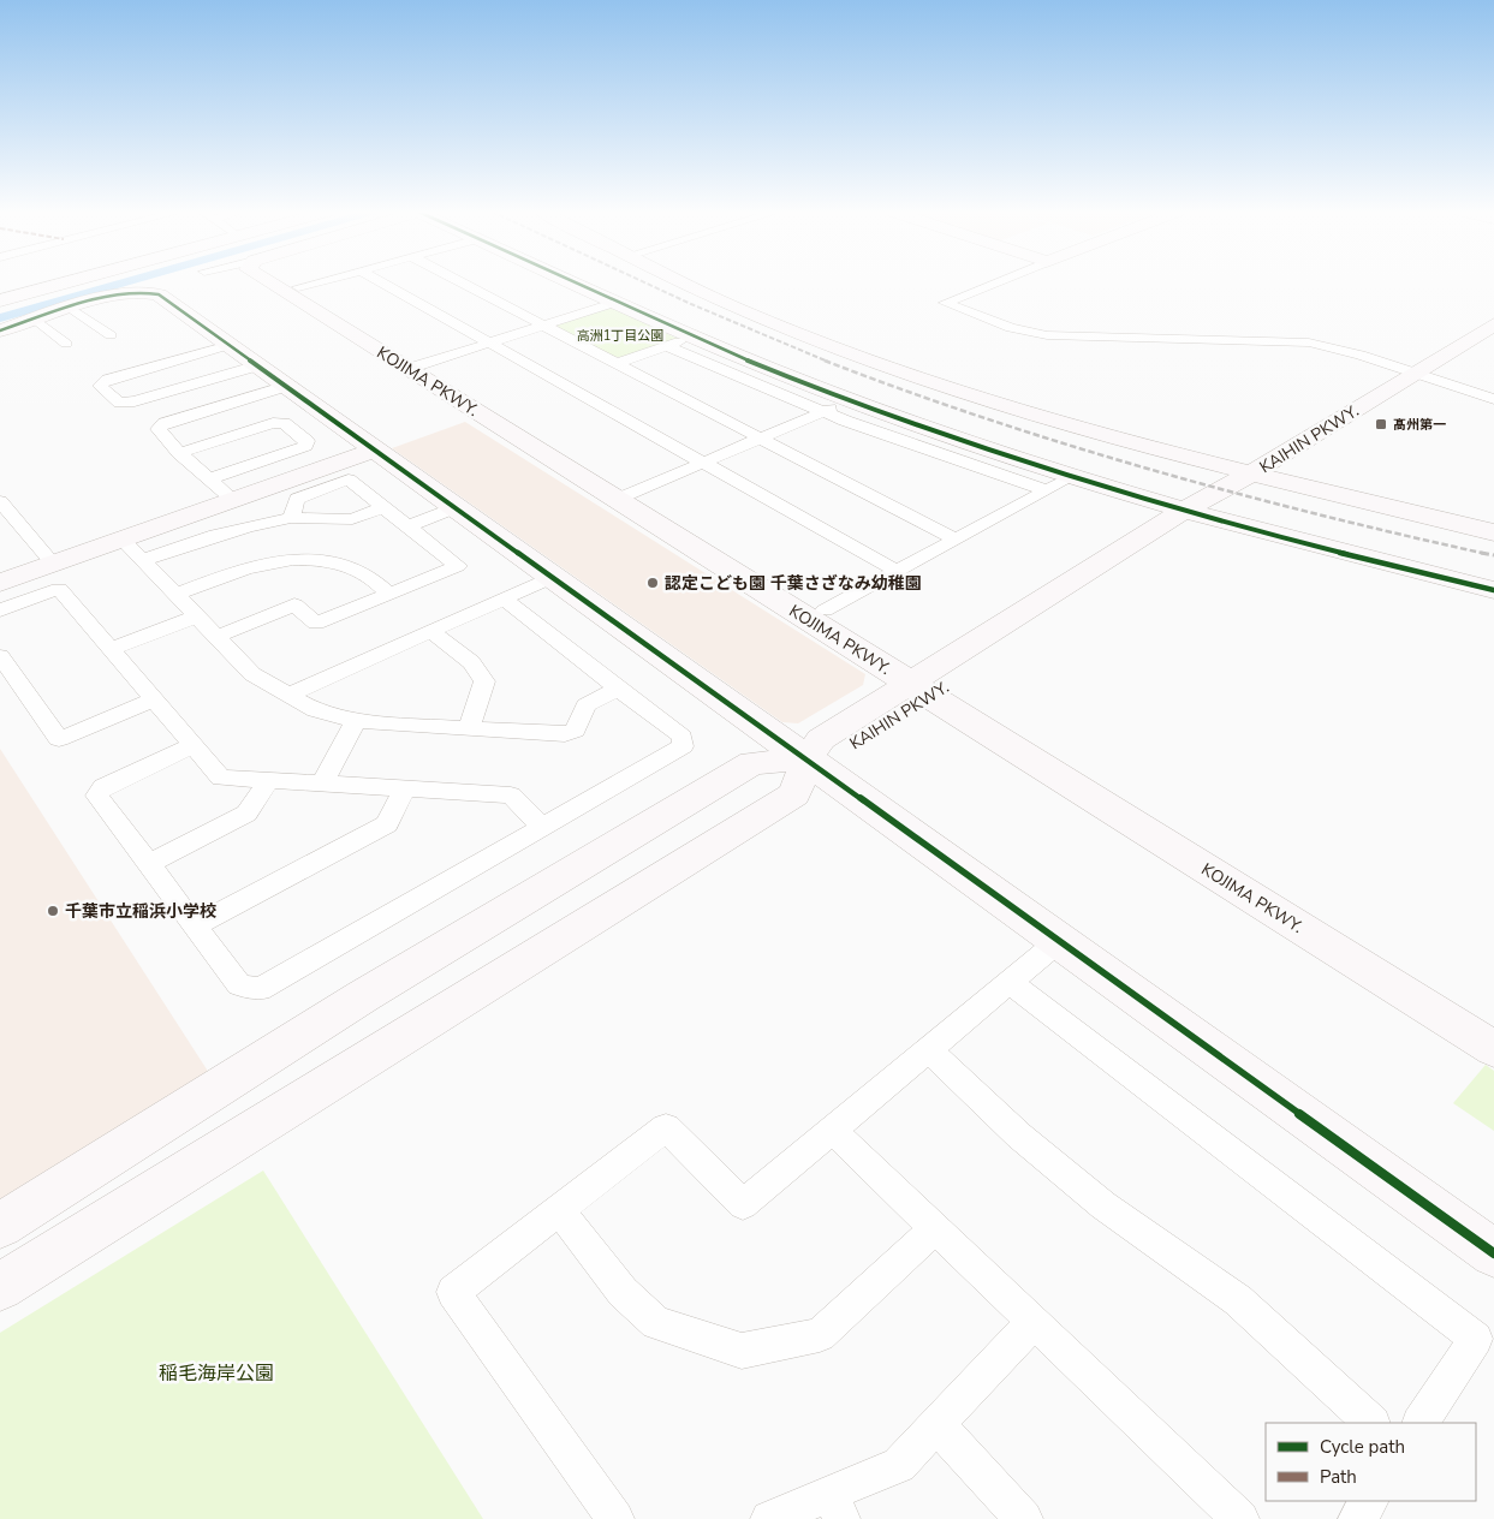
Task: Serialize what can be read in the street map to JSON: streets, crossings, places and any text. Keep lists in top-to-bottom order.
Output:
{
  "streets": {
    "street": ["KOJIMA PKWY.", "KAIHIN PKWY."]
  },
  "crossings": [
    ["KOJIMA PKWY.", "KAIHIN PKWY."]
  ],
  "parks": ["高洲1丁目公園", "稲毛海岸公園"],
  "places": {
    "transit": ["髙州第一"],
    "other": ["認定こども園 千葉さざなみ幼稚園", "千葉市立稲浜小学校"]
  },
  "legend": ["Cycle path", "Path"]
}
